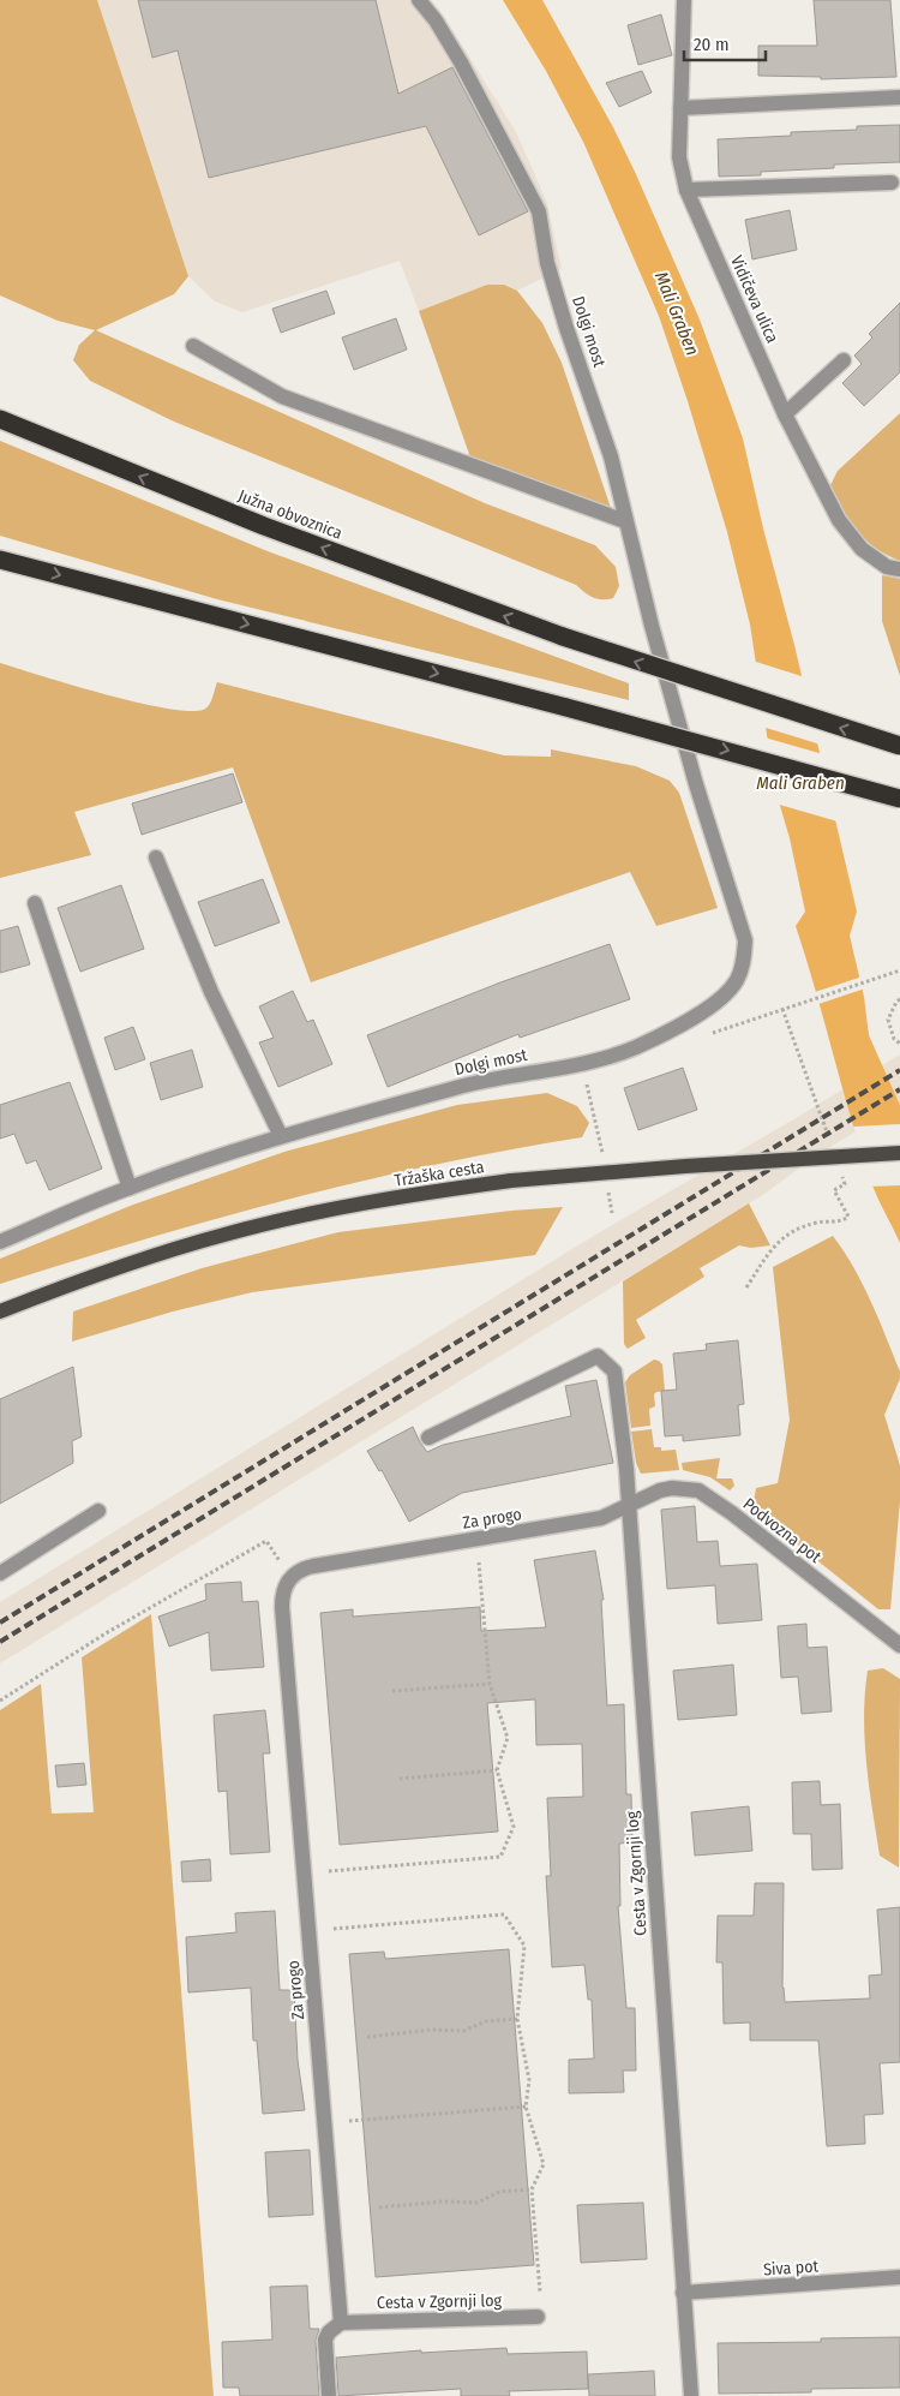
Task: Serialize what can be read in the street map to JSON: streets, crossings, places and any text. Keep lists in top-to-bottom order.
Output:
{
  "streets": {
    "highway": ["Južna obvoznica"],
    "main road": ["Tržaška cesta"],
    "street": [
      "Vidičeva ulica",
      "Dolgi most",
      "Za progo",
      "Podvozna pot",
      "Cesta v Zgornji log",
      "Siva pot"
    ]
  },
  "crossings": [
    ["Za progo", "Podvozna pot"],
    ["Za progo", "Cesta v Zgornji log"],
    ["Podvozna pot", "Cesta v Zgornji log"],
    ["Cesta v Zgornji log", "Siva pot"]
  ],
  "water": ["Mali Graben"],
  "scale_bar": "20 m"
}
